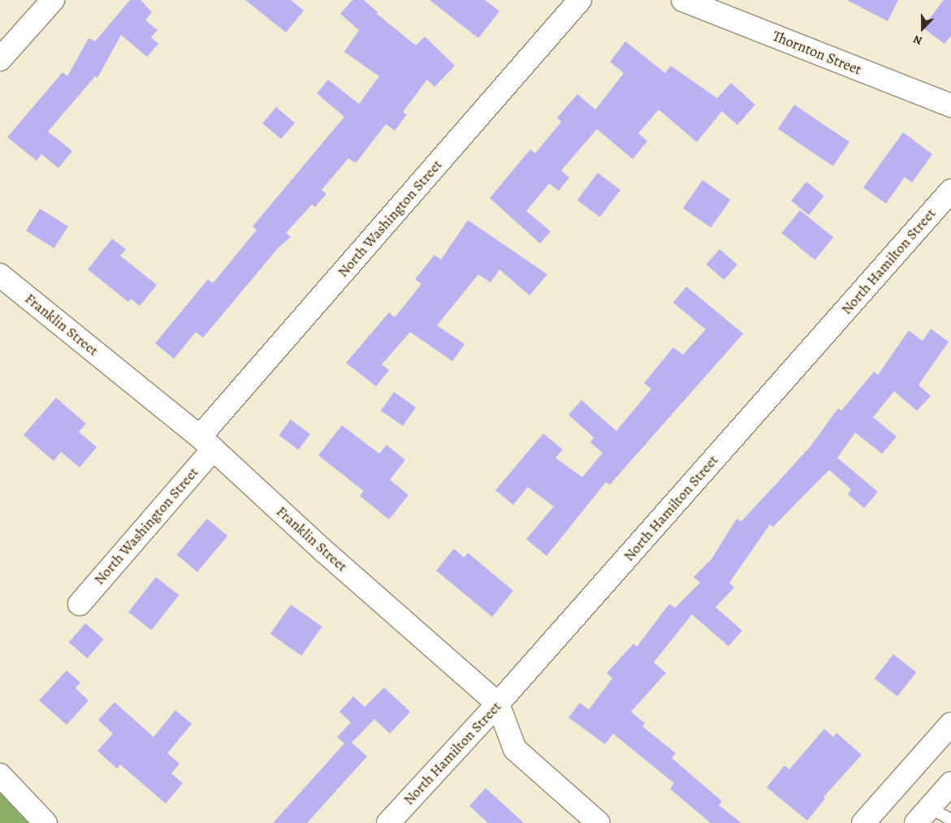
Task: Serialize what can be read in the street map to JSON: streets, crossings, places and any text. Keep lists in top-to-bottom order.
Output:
{
  "streets": {
    "street": [
      "Thornton Street",
      "North Washington Street",
      "North Hamilton Street",
      "Franklin Street"
    ]
  },
  "crossings": [
    ["North Washington Street", "Franklin Street"],
    ["North Hamilton Street", "Franklin Street"]
  ],
  "north": "bottom"
}
